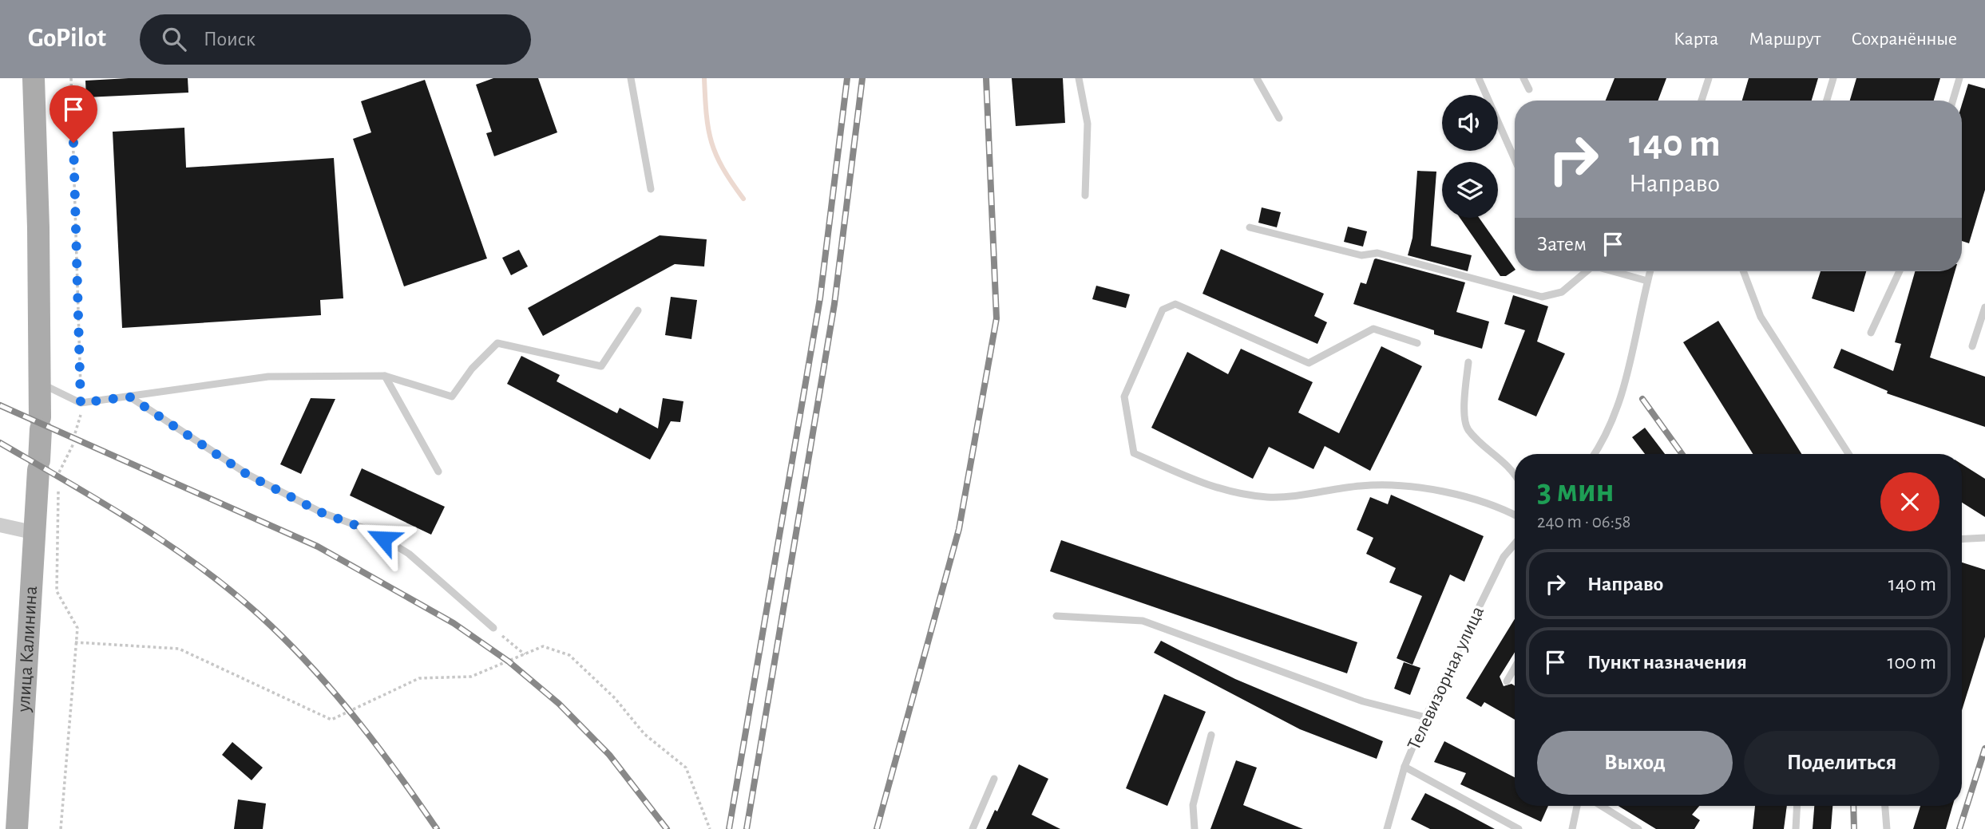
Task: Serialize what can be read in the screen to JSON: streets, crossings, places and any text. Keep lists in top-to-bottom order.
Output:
{
  "streets": {
    "main road": ["улица Калинина"],
    "lane": ["Телевизорная улица"]
  },
  "page": {
    "header": "GoPilot",
    "search": "Поиск",
    "nav": ["Карта", "Маршрут", "Сохранённые"],
    "turn": ["140 m", "Направо"],
    "then": "Затем",
    "heading": ["3 мин", "240 m · 06:58"],
    "list": [
      {
        "name": "Направо",
        "value": "140 m"
      },
      {
        "name": "Пункт назначения",
        "value": "100 m"
      }
    ],
    "buttons": ["Выход", "Поделиться"]
  }
}
